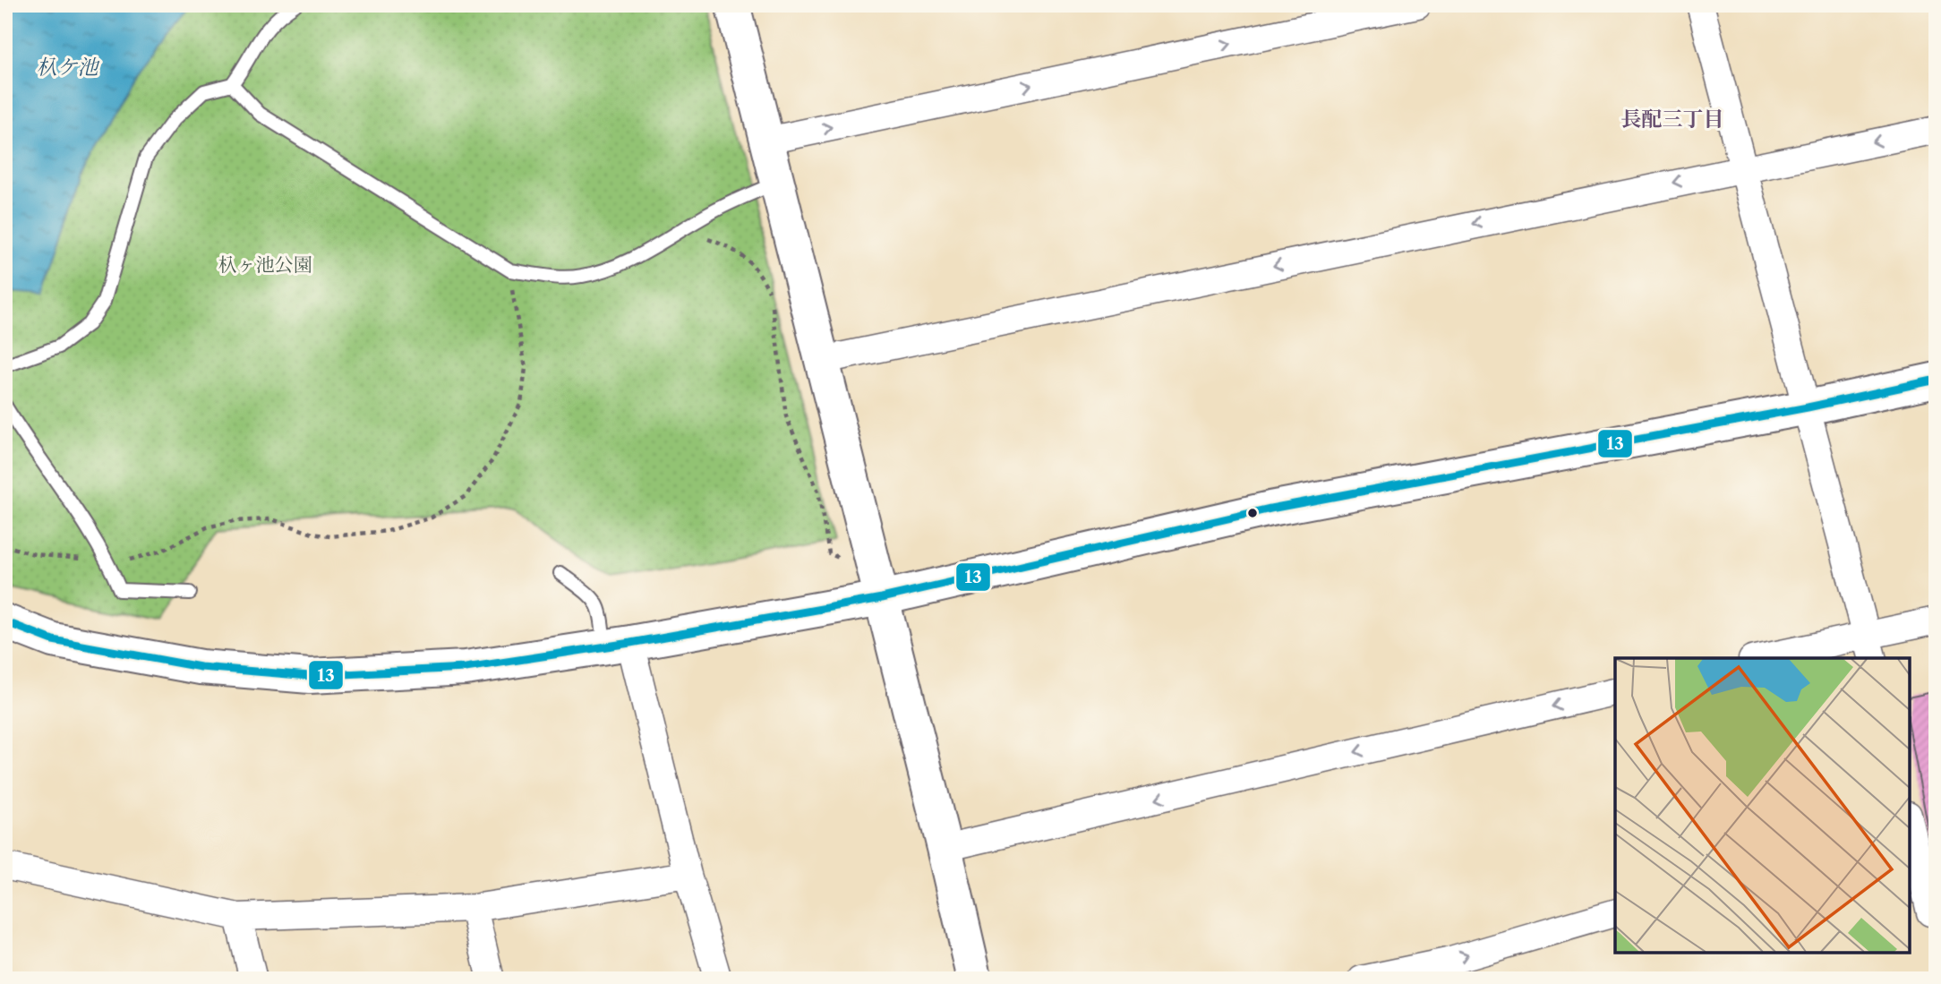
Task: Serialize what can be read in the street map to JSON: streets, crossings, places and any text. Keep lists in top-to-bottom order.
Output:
{
  "districts": ["長配三丁目"],
  "water": ["杁ケ池"],
  "parks": ["杁ヶ池公園"],
  "lines": ["transit line 13"]
}
